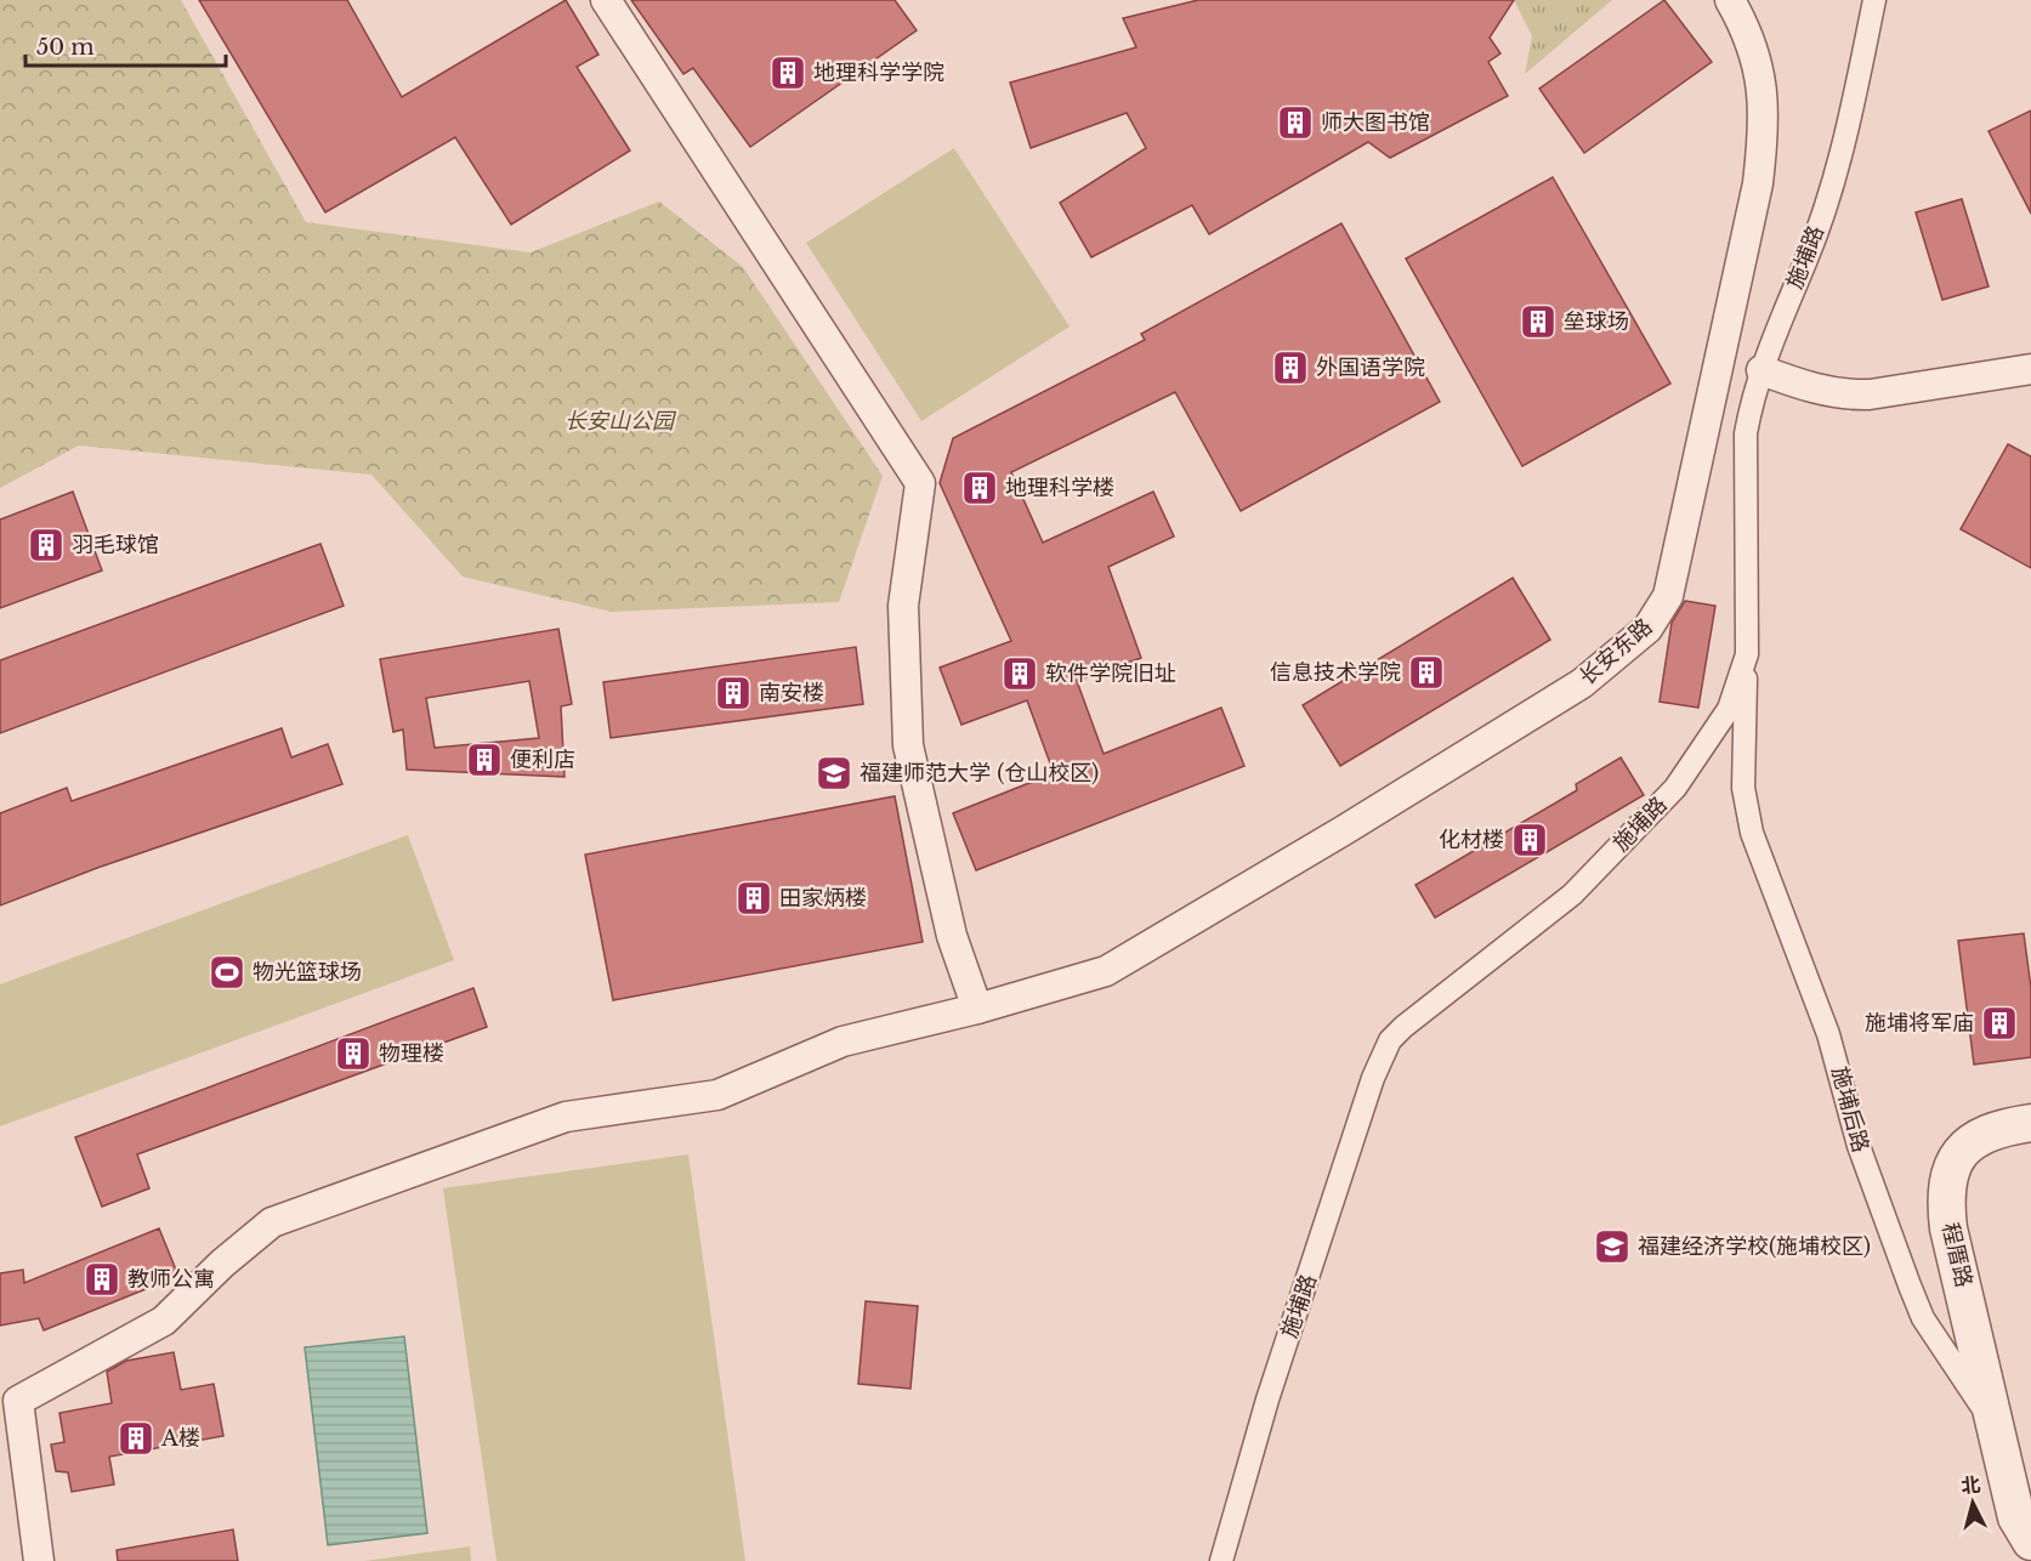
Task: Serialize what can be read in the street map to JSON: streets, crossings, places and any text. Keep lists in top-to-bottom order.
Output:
{
  "streets": {
    "street": [
      "施埔路",
      "长安东路",
      "施埔后路",
      "程厝路"
    ]
  },
  "crossings": [
    ["施埔路", "施埔后路"],
    ["施埔后路", "程厝路"]
  ],
  "parks": ["长安山公园"],
  "places": {
    "building": [
      "地理科学学院",
      "师大图书馆",
      "垒球场",
      "外国语学院",
      "地理科学楼",
      "羽毛球馆",
      "信息技术学院",
      "软件学院旧址",
      "南安楼",
      "便利店",
      "化材楼",
      "田家炳楼",
      "施埔将军庙",
      "物理楼",
      "教师公寓",
      "A楼"
    ],
    "school or university": ["福建师范大学 (仓山校区)", "福建经济学校(施埔校区)"],
    "sports": ["物光篮球场"]
  },
  "scale_bar": "50 m",
  "north": "top"
}
